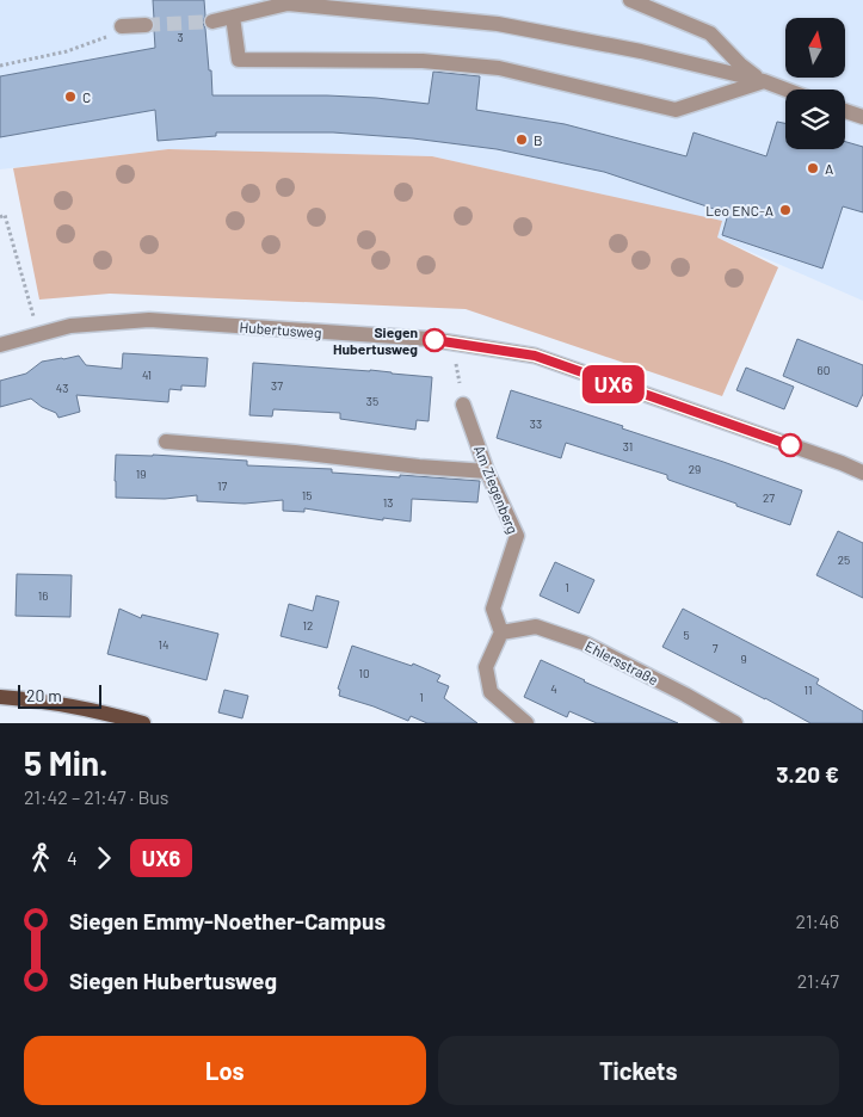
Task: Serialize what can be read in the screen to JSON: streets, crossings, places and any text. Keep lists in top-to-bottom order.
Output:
{
  "streets": {
    "street": ["Hubertusweg", "Am Ziegenberg", "Ehlersstraße"]
  },
  "crossings": [
    ["Am Ziegenberg", "Ehlersstraße"]
  ],
  "places": [
    "C",
    "B",
    "A",
    "Leo ENC-A",
    "Siegen Hubertusweg"
  ],
  "lines": ["bus line UX6"],
  "house_numbers": [
    "3",
    "60",
    "41",
    "37",
    "43",
    "35",
    "33",
    "31",
    "29",
    "19",
    "17",
    "15",
    "27",
    "13",
    "25",
    "1",
    "16",
    "12",
    "5",
    "14",
    "7",
    "9",
    "10",
    "4",
    "11",
    "1"
  ],
  "scale_bar": "20 m",
  "north": "top",
  "page": {
    "on_map": "UX6",
    "scale": "20 m",
    "heading": ["5 Min.", "21:42 – 21:47 · Bus", "3.20 €"],
    "legs": ["4", "UX6"],
    "list": [
      {
        "name": "Siegen Emmy-Noether-Campus",
        "value": "21:46"
      },
      {
        "name": "Siegen Hubertusweg",
        "value": "21:47"
      }
    ],
    "buttons": ["Los", "Tickets"]
  }
}
